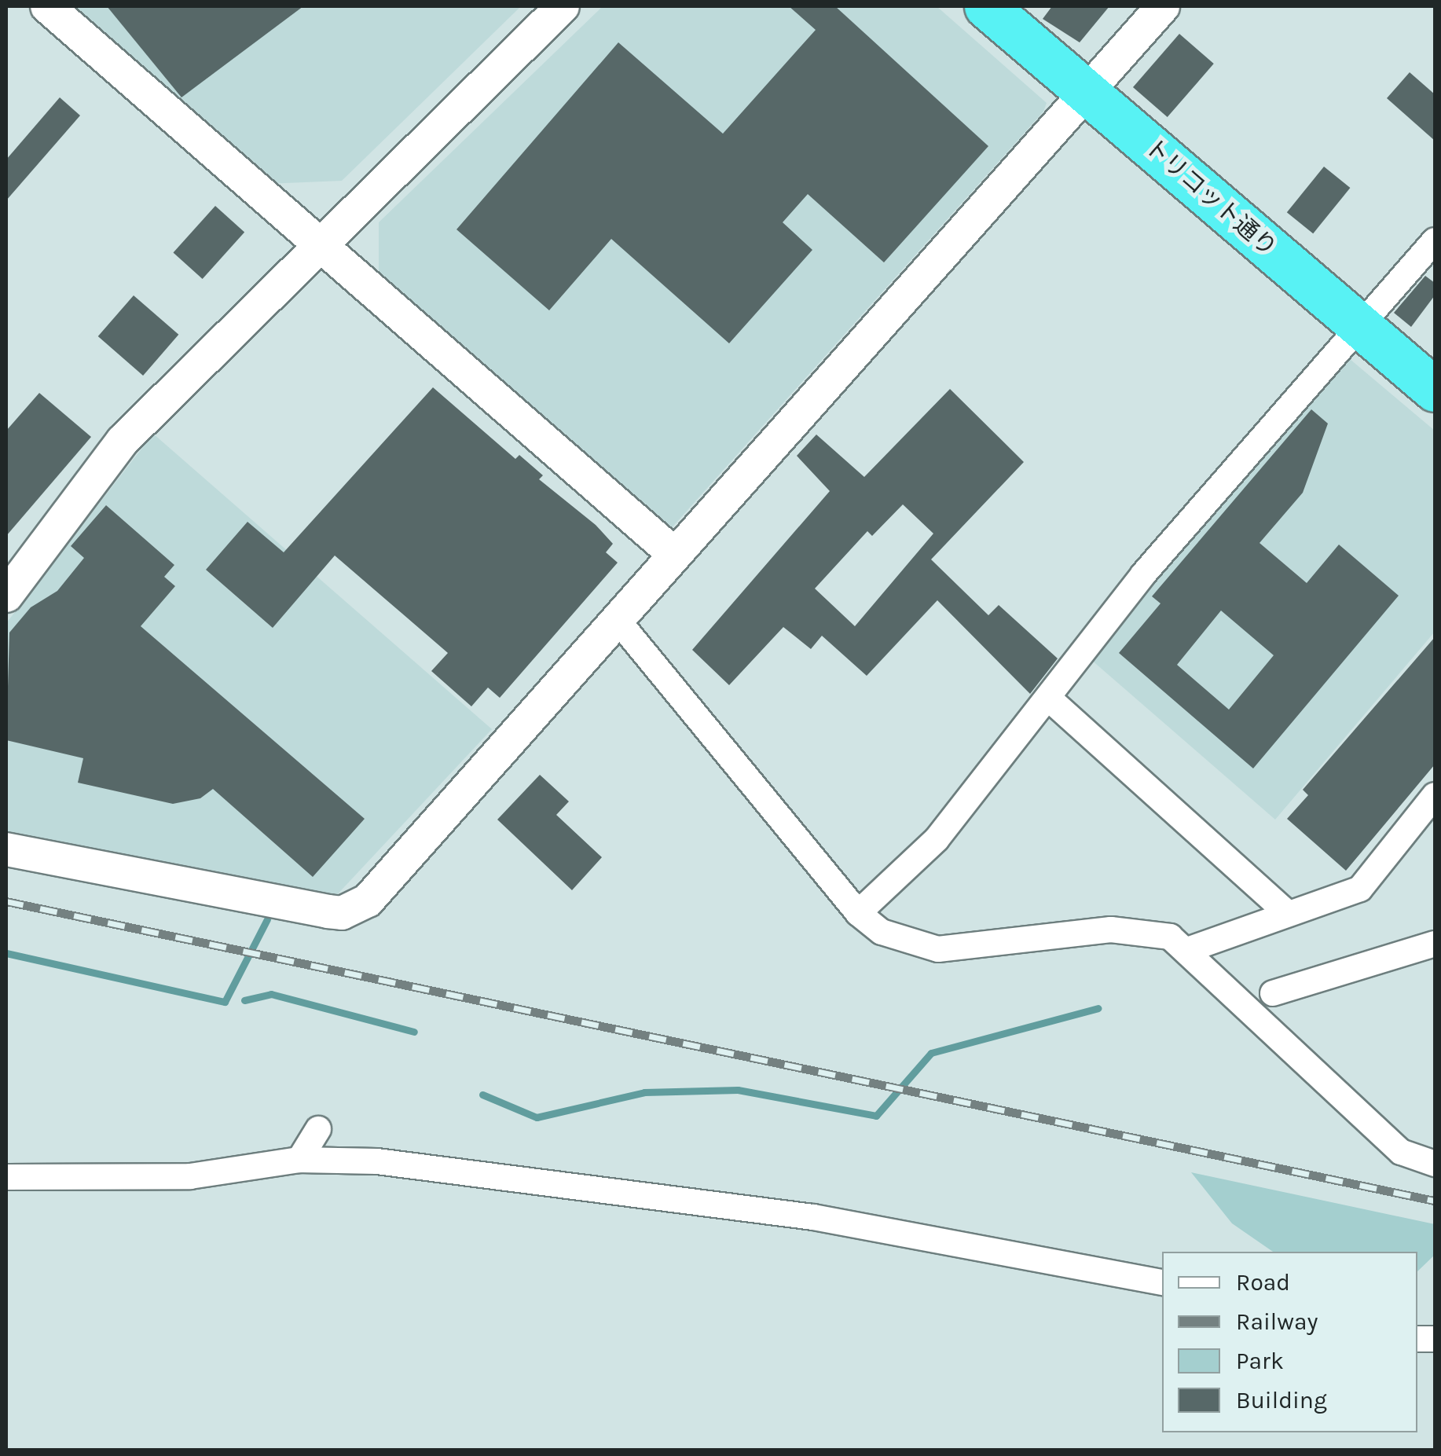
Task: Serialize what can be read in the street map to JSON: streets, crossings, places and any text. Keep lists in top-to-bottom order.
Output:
{
  "streets": {
    "highway": ["トリコット通り"]
  },
  "legend": [
    "Road",
    "Railway",
    "Park",
    "Building"
  ]
}
